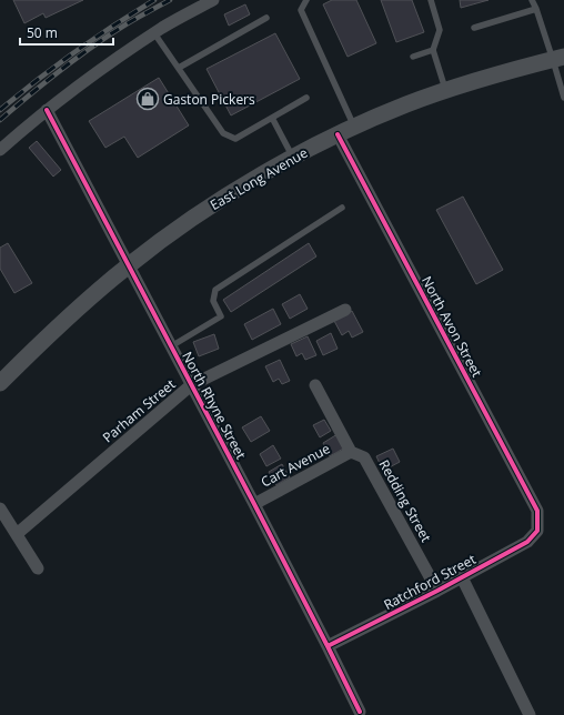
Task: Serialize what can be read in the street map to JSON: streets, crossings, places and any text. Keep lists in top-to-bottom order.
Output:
{
  "streets": {
    "main road": ["East Long Avenue"],
    "street": [
      "North Avon Street",
      "North Rhyne Street",
      "Parham Street",
      "Cart Avenue",
      "Redding Street",
      "Ratchford Street"
    ]
  },
  "crossings": [
    ["East Long Avenue", "North Avon Street"],
    ["East Long Avenue", "North Rhyne Street"],
    ["North Avon Street", "Ratchford Street"],
    ["North Rhyne Street", "Parham Street"],
    ["North Rhyne Street", "Cart Avenue"],
    ["North Rhyne Street", "Ratchford Street"],
    ["Cart Avenue", "Redding Street"],
    ["Redding Street", "Ratchford Street"]
  ],
  "places": {
    "shop": ["Gaston Pickers"]
  },
  "scale_bar": "50 m"
}
